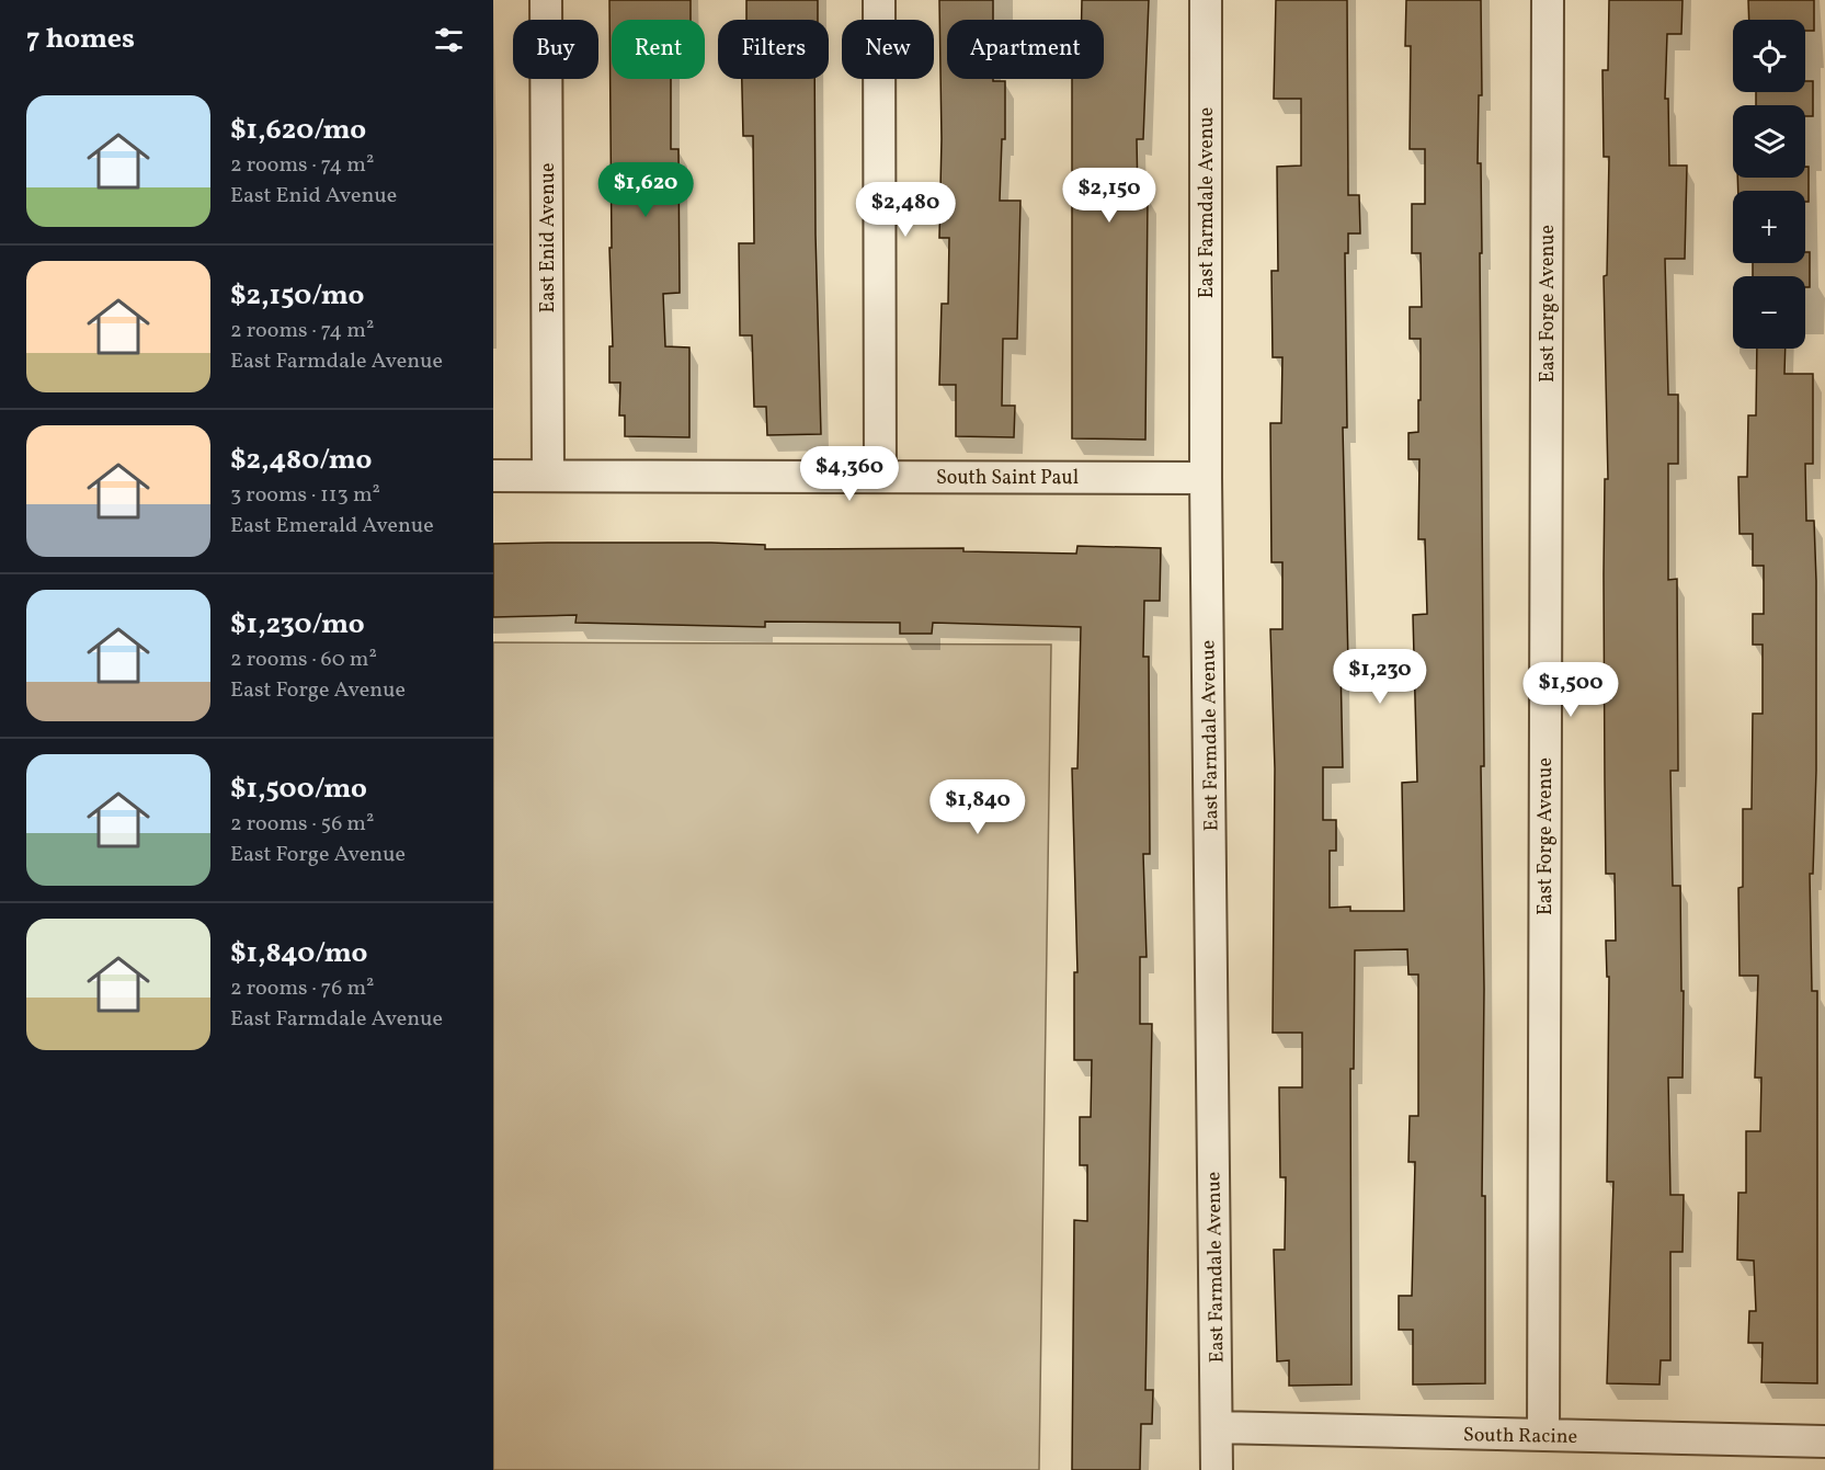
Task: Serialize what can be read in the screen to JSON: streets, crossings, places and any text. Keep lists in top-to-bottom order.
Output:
{
  "streets": {
    "street": [
      "East Farmdale Avenue",
      "East Enid Avenue",
      "East Forge Avenue",
      "South Saint Paul",
      "South Racine"
    ]
  },
  "crossings": [
    ["East Farmdale Avenue", "South Saint Paul"],
    ["East Farmdale Avenue", "South Racine"],
    ["East Enid Avenue", "South Saint Paul"],
    ["East Forge Avenue", "South Racine"]
  ],
  "page": {
    "heading": "7 homes",
    "map_buttons": ["+", "−"],
    "chip": [
      "Buy",
      "Rent",
      "Filters",
      "New",
      "Apartment"
    ],
    "list": [
      {
        "name": "$1,620/mo",
        "note": "2 rooms · 74 m² · East Enid Avenue"
      },
      {
        "name": "$2,150/mo",
        "note": "2 rooms · 74 m² · East Farmdale Avenue"
      },
      {
        "name": "$2,480/mo",
        "note": "3 rooms · 113 m² · East Emerald Avenue"
      },
      {
        "name": "$1,230/mo",
        "note": "2 rooms · 60 m² · East Forge Avenue"
      },
      {
        "name": "$1,500/mo",
        "note": "2 rooms · 56 m² · East Forge Avenue"
      },
      {
        "name": "$1,840/mo",
        "note": "2 rooms · 76 m² · East Farmdale Avenue"
      }
    ],
    "price": [
      "$1,620",
      "$2,150",
      "$2,480",
      "$4,360",
      "$1,230",
      "$1,500",
      "$1,840"
    ]
  }
}
